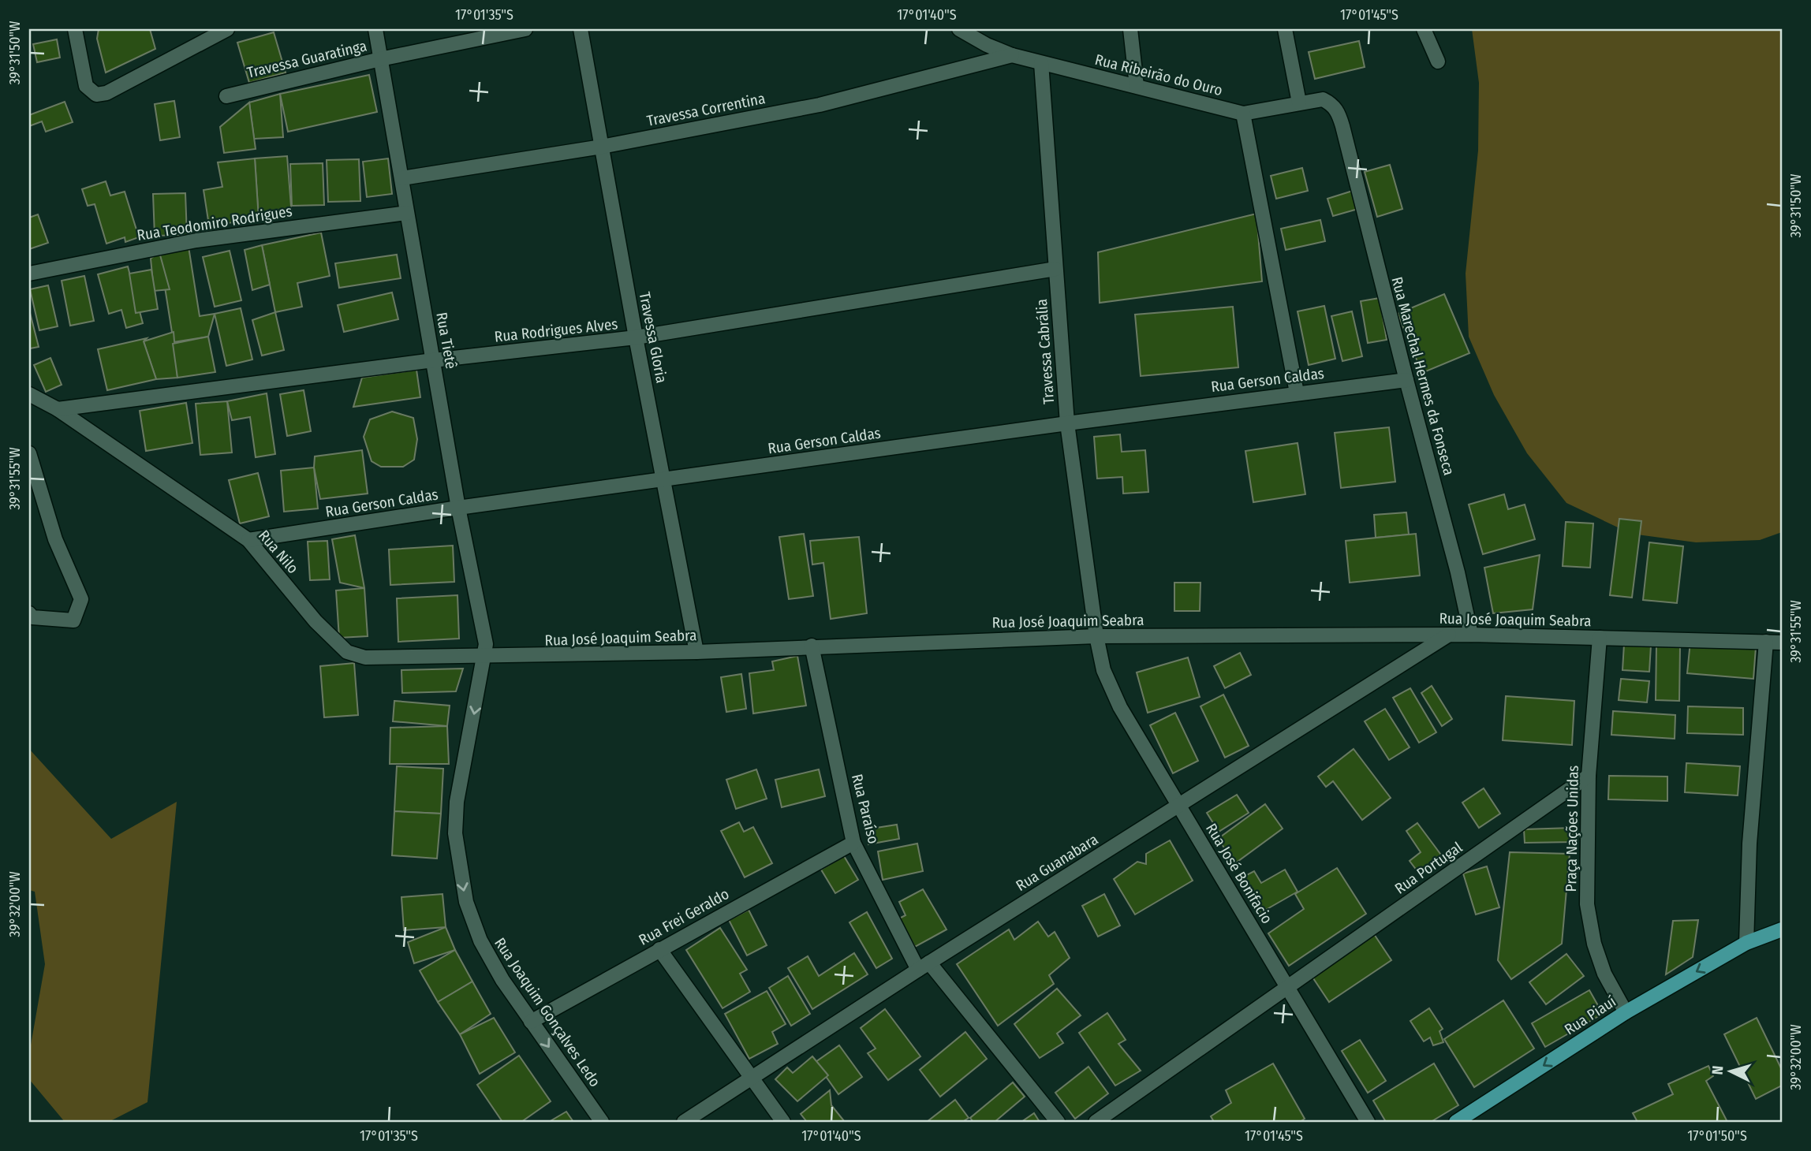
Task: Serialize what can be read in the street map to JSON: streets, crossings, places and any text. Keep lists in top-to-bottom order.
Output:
{
  "streets": {
    "main road": ["Rua Piauí"],
    "street": [
      "Travessa Guaratinga",
      "Rua Ribeirão do Ouro",
      "Travessa Correntina",
      "Rua Teodomiro Rodrigues",
      "Rua Rodrigues Alves",
      "Travessa Gloria",
      "Rua Tietê",
      "Travessa Cabrália",
      "Rua Marechal Hermes da Fonseca",
      "Rua Gerson Caldas",
      "Rua Nilo",
      "Rua José Joaquim Seabra",
      "Rua Paraíso",
      "Praça Nações Unidas",
      "Rua Guanabara",
      "Rua Portugal",
      "Rua José Bonifacio",
      "Rua Frei Geraldo",
      "Rua Joaquim Gonçalves Ledo"
    ]
  },
  "crossings": [
    ["Travessa Guaratinga", "Rua Tietê"],
    ["Rua Ribeirão do Ouro", "Travessa Correntina"],
    ["Rua Ribeirão do Ouro", "Travessa Cabrália"],
    ["Rua Ribeirão do Ouro", "Rua Marechal Hermes da Fonseca"],
    ["Travessa Correntina", "Travessa Gloria"],
    ["Travessa Correntina", "Rua Tietê"],
    ["Rua Teodomiro Rodrigues", "Rua Tietê"],
    ["Rua Rodrigues Alves", "Travessa Gloria"],
    ["Rua Rodrigues Alves", "Rua Tietê"],
    ["Rua Rodrigues Alves", "Travessa Cabrália"],
    ["Rua Rodrigues Alves", "Rua Nilo"],
    ["Travessa Gloria", "Rua Gerson Caldas"],
    ["Travessa Gloria", "Rua José Joaquim Seabra"],
    ["Rua Tietê", "Rua Gerson Caldas"],
    ["Rua Tietê", "Rua Nilo"],
    ["Rua Tietê", "Rua Joaquim Gonçalves Ledo"],
    ["Travessa Cabrália", "Rua Gerson Caldas"],
    ["Travessa Cabrália", "Rua José Joaquim Seabra"],
    ["Travessa Cabrália", "Rua José Bonifacio"],
    ["Rua Marechal Hermes da Fonseca", "Rua Gerson Caldas"],
    ["Rua Marechal Hermes da Fonseca", "Rua José Joaquim Seabra"],
    ["Rua Gerson Caldas", "Rua Nilo"],
    ["Rua Nilo", "Rua José Joaquim Seabra"],
    ["Rua Nilo", "Rua Joaquim Gonçalves Ledo"],
    ["Rua José Joaquim Seabra", "Rua Paraíso"],
    ["Rua José Joaquim Seabra", "Praça Nações Unidas"],
    ["Rua José Joaquim Seabra", "Rua Guanabara"],
    ["Rua José Joaquim Seabra", "Rua José Bonifacio"],
    ["Rua Paraíso", "Rua Guanabara"],
    ["Rua Paraíso", "Rua Frei Geraldo"],
    ["Praça Nações Unidas", "Rua Portugal"],
    ["Praça Nações Unidas", "Rua Piauí"],
    ["Rua Guanabara", "Rua José Bonifacio"],
    ["Rua Portugal", "Rua José Bonifacio"],
    ["Rua Frei Geraldo", "Rua Joaquim Gonçalves Ledo"]
  ],
  "one_way": ["Rua Joaquim Gonçalves Ledo", "Rua Piauí"],
  "north": "left",
  "coordinates": [
    "17°01'35\"S",
    "17°01'40\"S",
    "17°01'45\"S",
    "39°31'50\"W",
    "39°31'55\"W",
    "39°32'00\"W",
    "17°01'50\"S"
  ]
}
